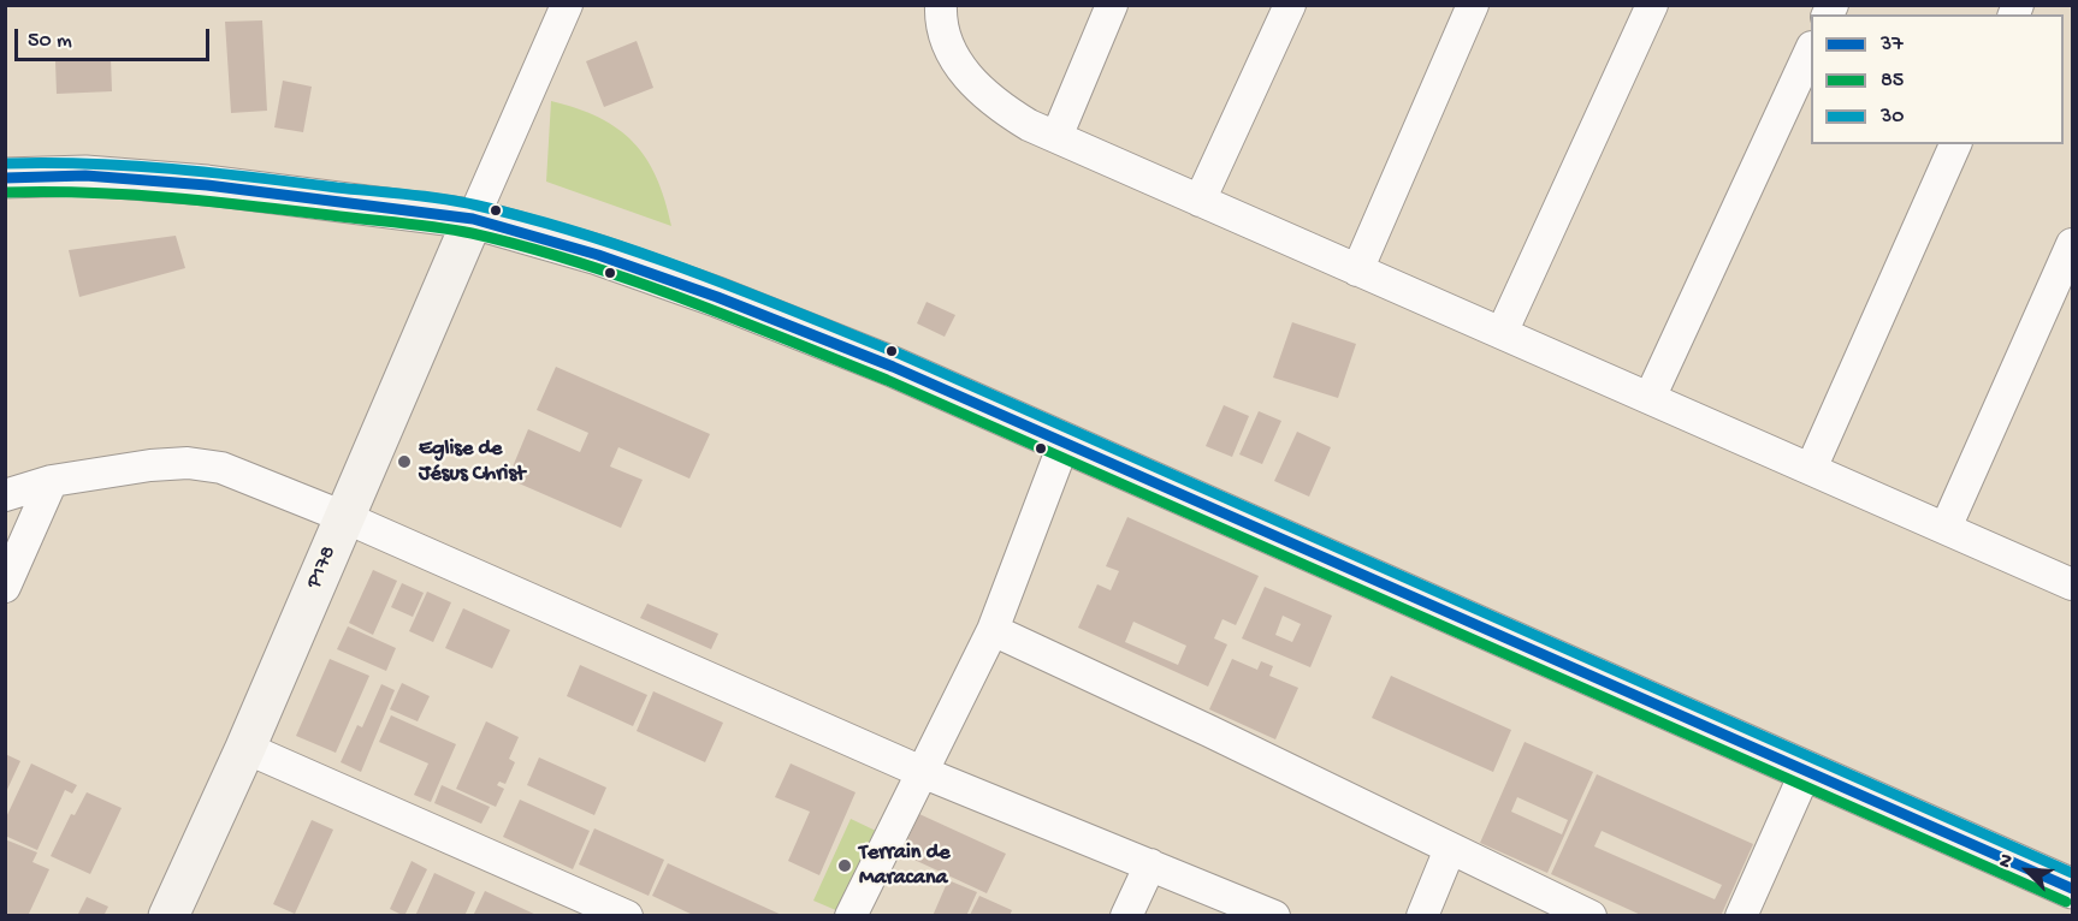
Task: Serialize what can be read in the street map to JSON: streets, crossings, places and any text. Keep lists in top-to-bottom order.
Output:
{
  "streets": {
    "main road": ["P178"]
  },
  "places": ["Eglise de Jésus Christ", "Terrain de Maracana"],
  "lines": ["transit line 30", "transit line 37", "transit line 85"],
  "legend": ["37", "85", "30"],
  "scale_bar": "50 m",
  "north": "top left"
}
